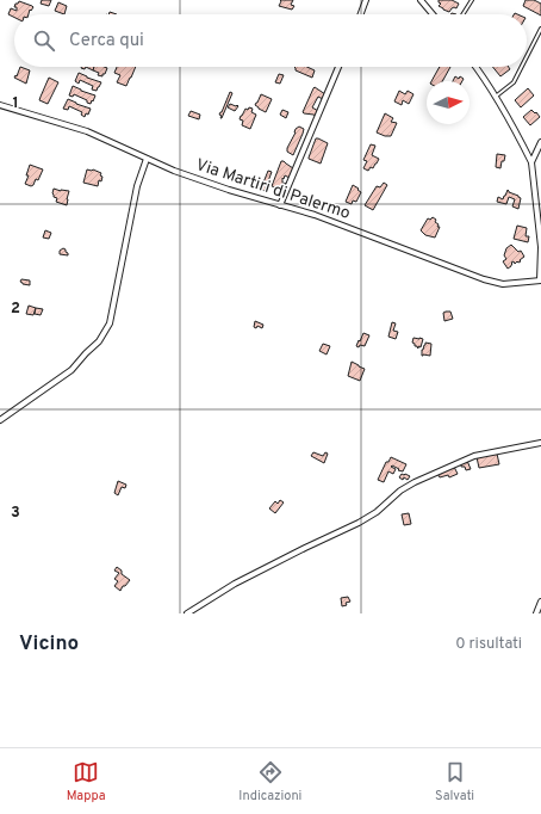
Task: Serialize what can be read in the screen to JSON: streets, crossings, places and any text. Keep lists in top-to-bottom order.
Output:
{
  "streets": {
    "street": ["Via Martiri di Palermo"]
  },
  "north": "right",
  "page": {
    "search": "Cerca qui",
    "heading": ["Vicino", "0 risultati"],
    "nav": ["Mappa", "Indicazioni", "Salvati"]
  },
  "grid": {
    "rows": ["1", "2", "3"]
  }
}
